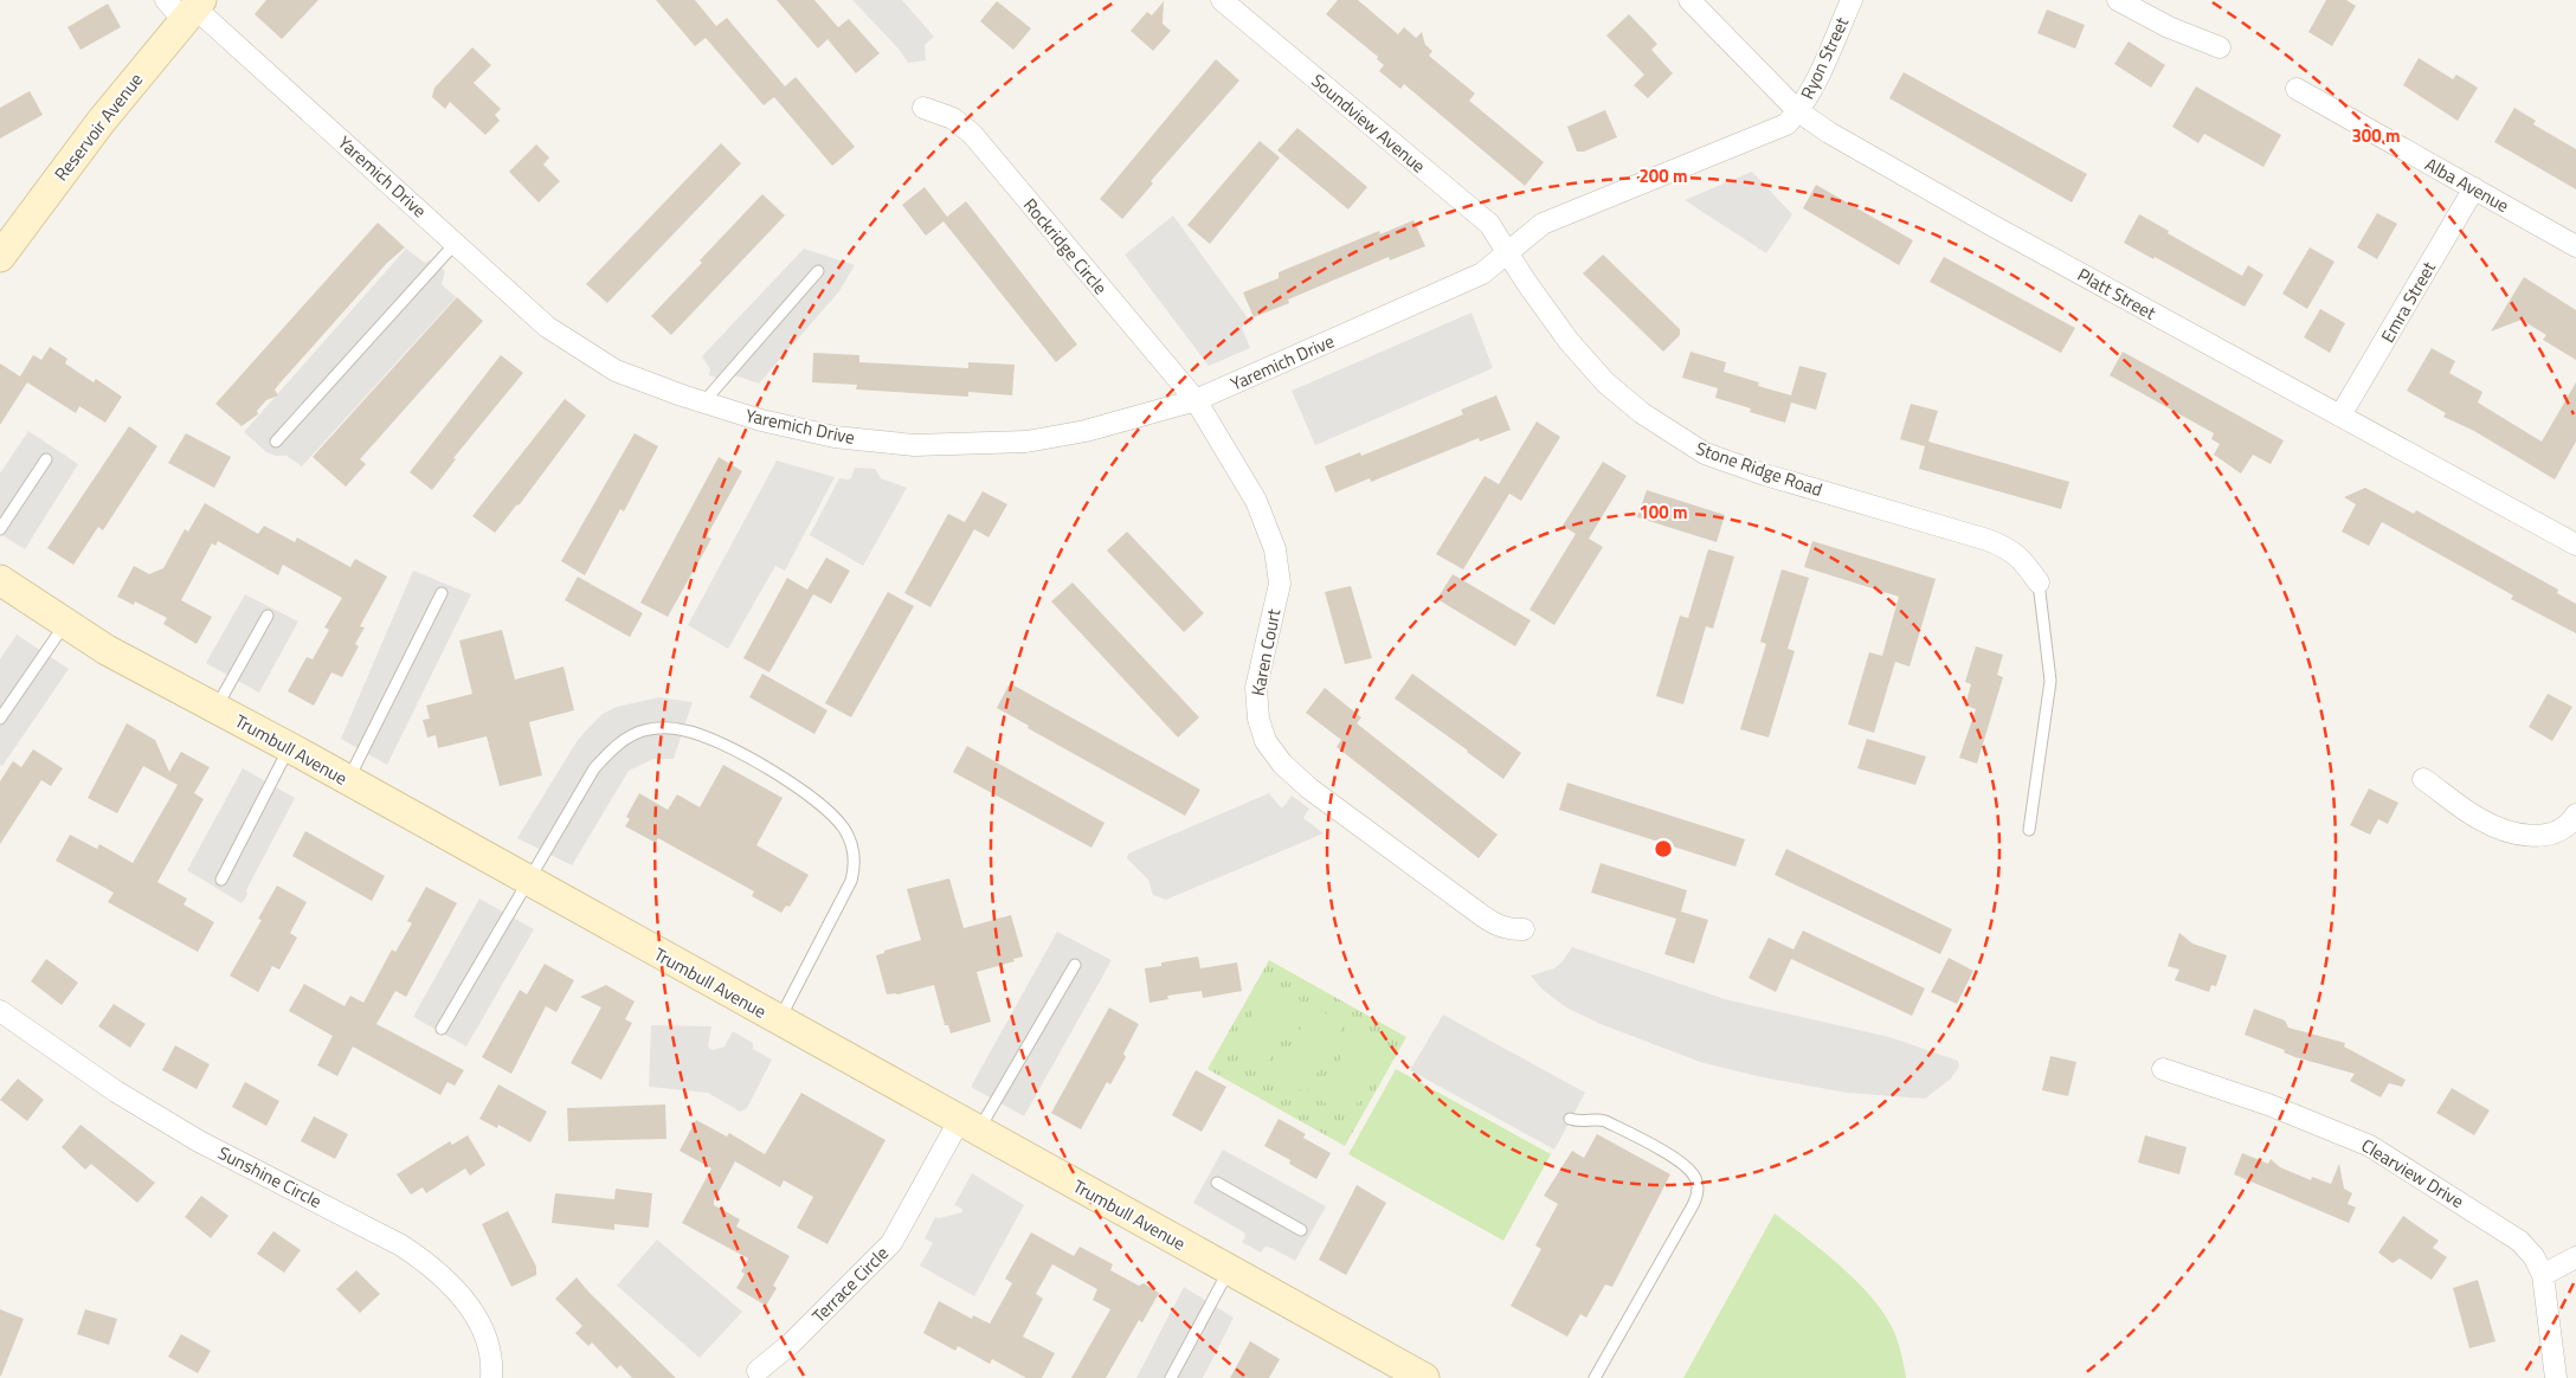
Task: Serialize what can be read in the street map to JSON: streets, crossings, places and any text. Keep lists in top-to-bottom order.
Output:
{
  "streets": {
    "street": [
      "Ryon Street",
      "Soundview Avenue",
      "Reservoir Avenue",
      "Yaremich Drive",
      "Alba Avenue",
      "Rockridge Circle",
      "Platt Street",
      "Emra Street",
      "Stone Ridge Road",
      "Karen Court",
      "Trumbull Avenue",
      "Clearview Drive",
      "Sunshine Circle",
      "Terrace Circle"
    ]
  },
  "crossings": [
    ["Ryon Street", "Soundview Avenue"],
    ["Ryon Street", "Yaremich Drive"],
    ["Ryon Street", "Platt Street"],
    ["Ryon Street", "Stone Ridge Road"],
    ["Soundview Avenue", "Yaremich Drive"],
    ["Soundview Avenue", "Stone Ridge Road"],
    ["Reservoir Avenue", "Yaremich Drive"],
    ["Yaremich Drive", "Rockridge Circle"],
    ["Yaremich Drive", "Stone Ridge Road"],
    ["Yaremich Drive", "Karen Court"],
    ["Alba Avenue", "Emra Street"],
    ["Rockridge Circle", "Karen Court"],
    ["Platt Street", "Emra Street"],
    ["Trumbull Avenue", "Terrace Circle"]
  ],
  "rings": ["300 m", "200 m", "100 m"]
}
